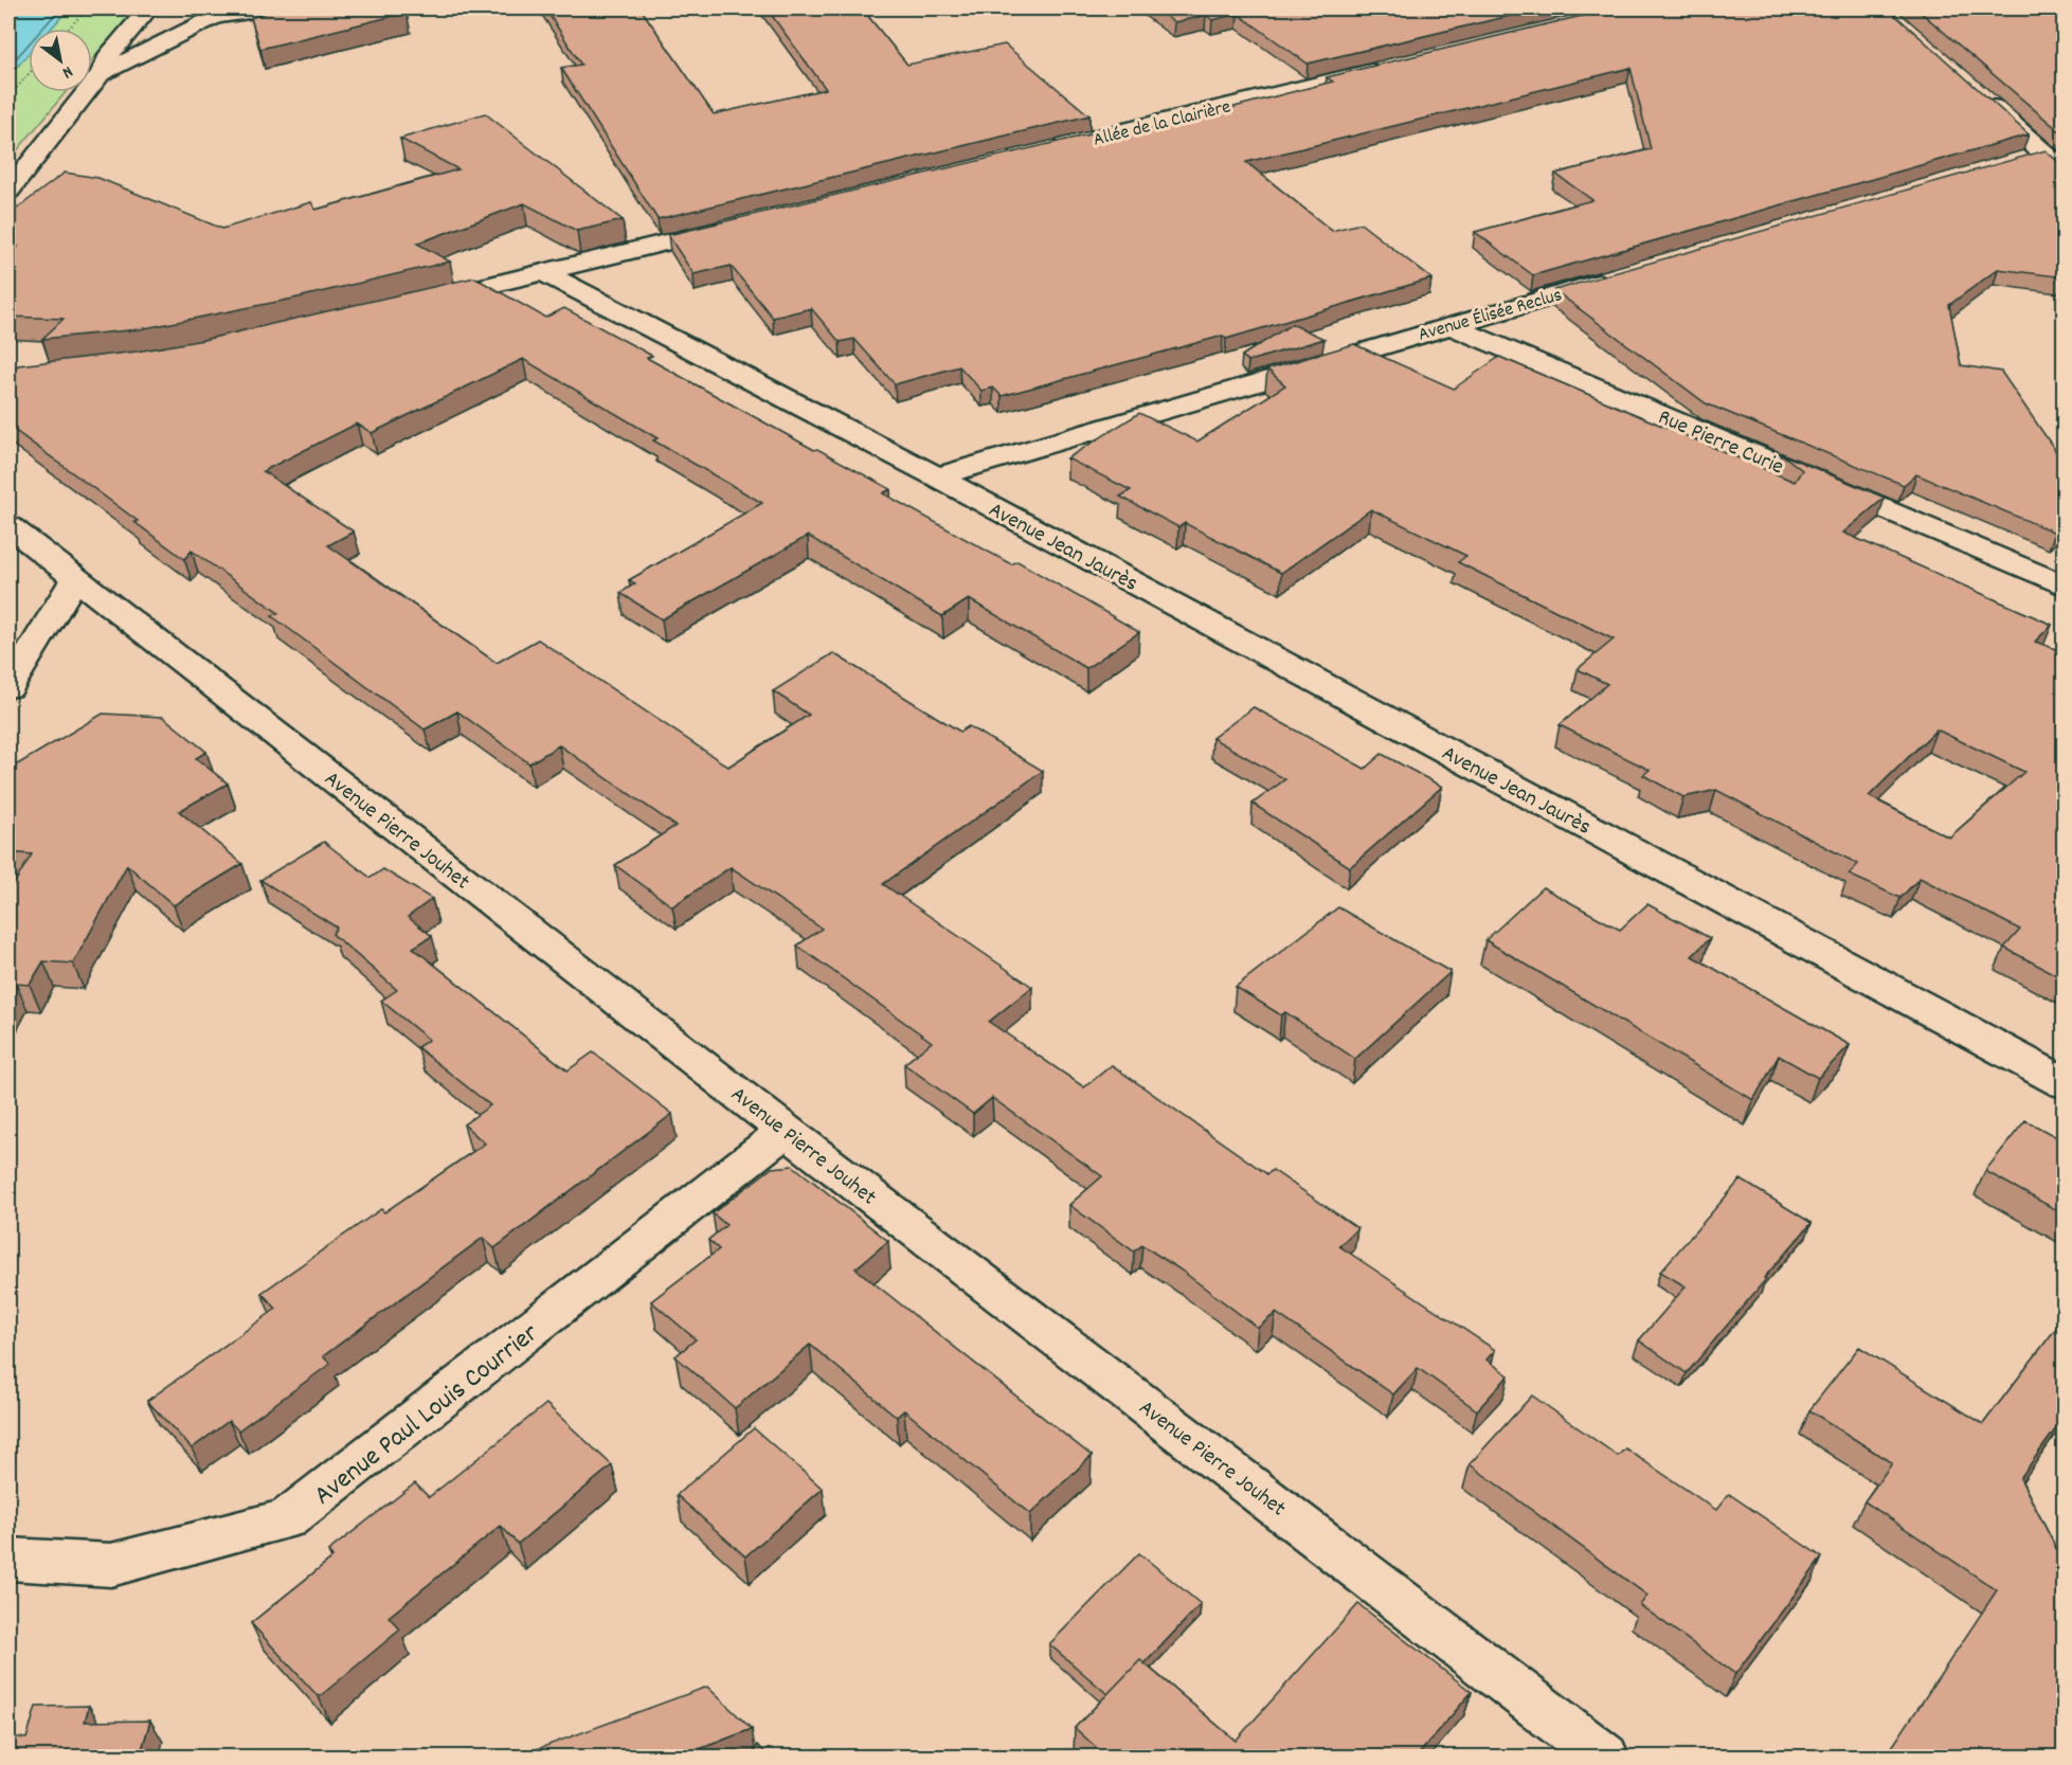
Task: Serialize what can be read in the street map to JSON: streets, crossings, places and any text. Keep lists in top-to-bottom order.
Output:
{
  "streets": {
    "street": [
      "Allée de la Clairière",
      "Avenue Élisée Reclus",
      "Rue Pierre Curie",
      "Avenue Jean Jaurès",
      "Avenue Pierre Jouhet",
      "Avenue Paul Louis Courrier"
    ]
  },
  "crossings": [
    ["Avenue Élisée Reclus", "Rue Pierre Curie"],
    ["Avenue Élisée Reclus", "Avenue Jean Jaurès"],
    ["Avenue Pierre Jouhet", "Avenue Paul Louis Courrier"]
  ],
  "north": "bottom right"
}
